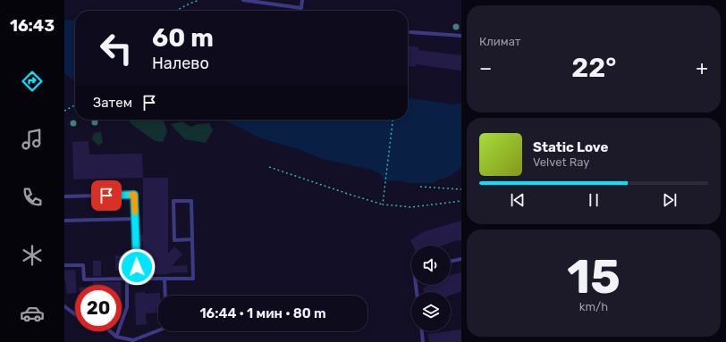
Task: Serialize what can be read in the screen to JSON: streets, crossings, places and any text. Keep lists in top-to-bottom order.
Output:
{
  "page": {
    "tabs": "16:43",
    "tile": [
      "Климат",
      ["15", "km/h"]
    ],
    "turn": ["60 m", "Налево"],
    "heat": ["−", "22°", "+"],
    "then": "Затем",
    "song": ["Static Love", "Velvet Ray"],
    "limit": "20",
    "trip": "16:44 · 1 мин · 80 m"
  }
}
